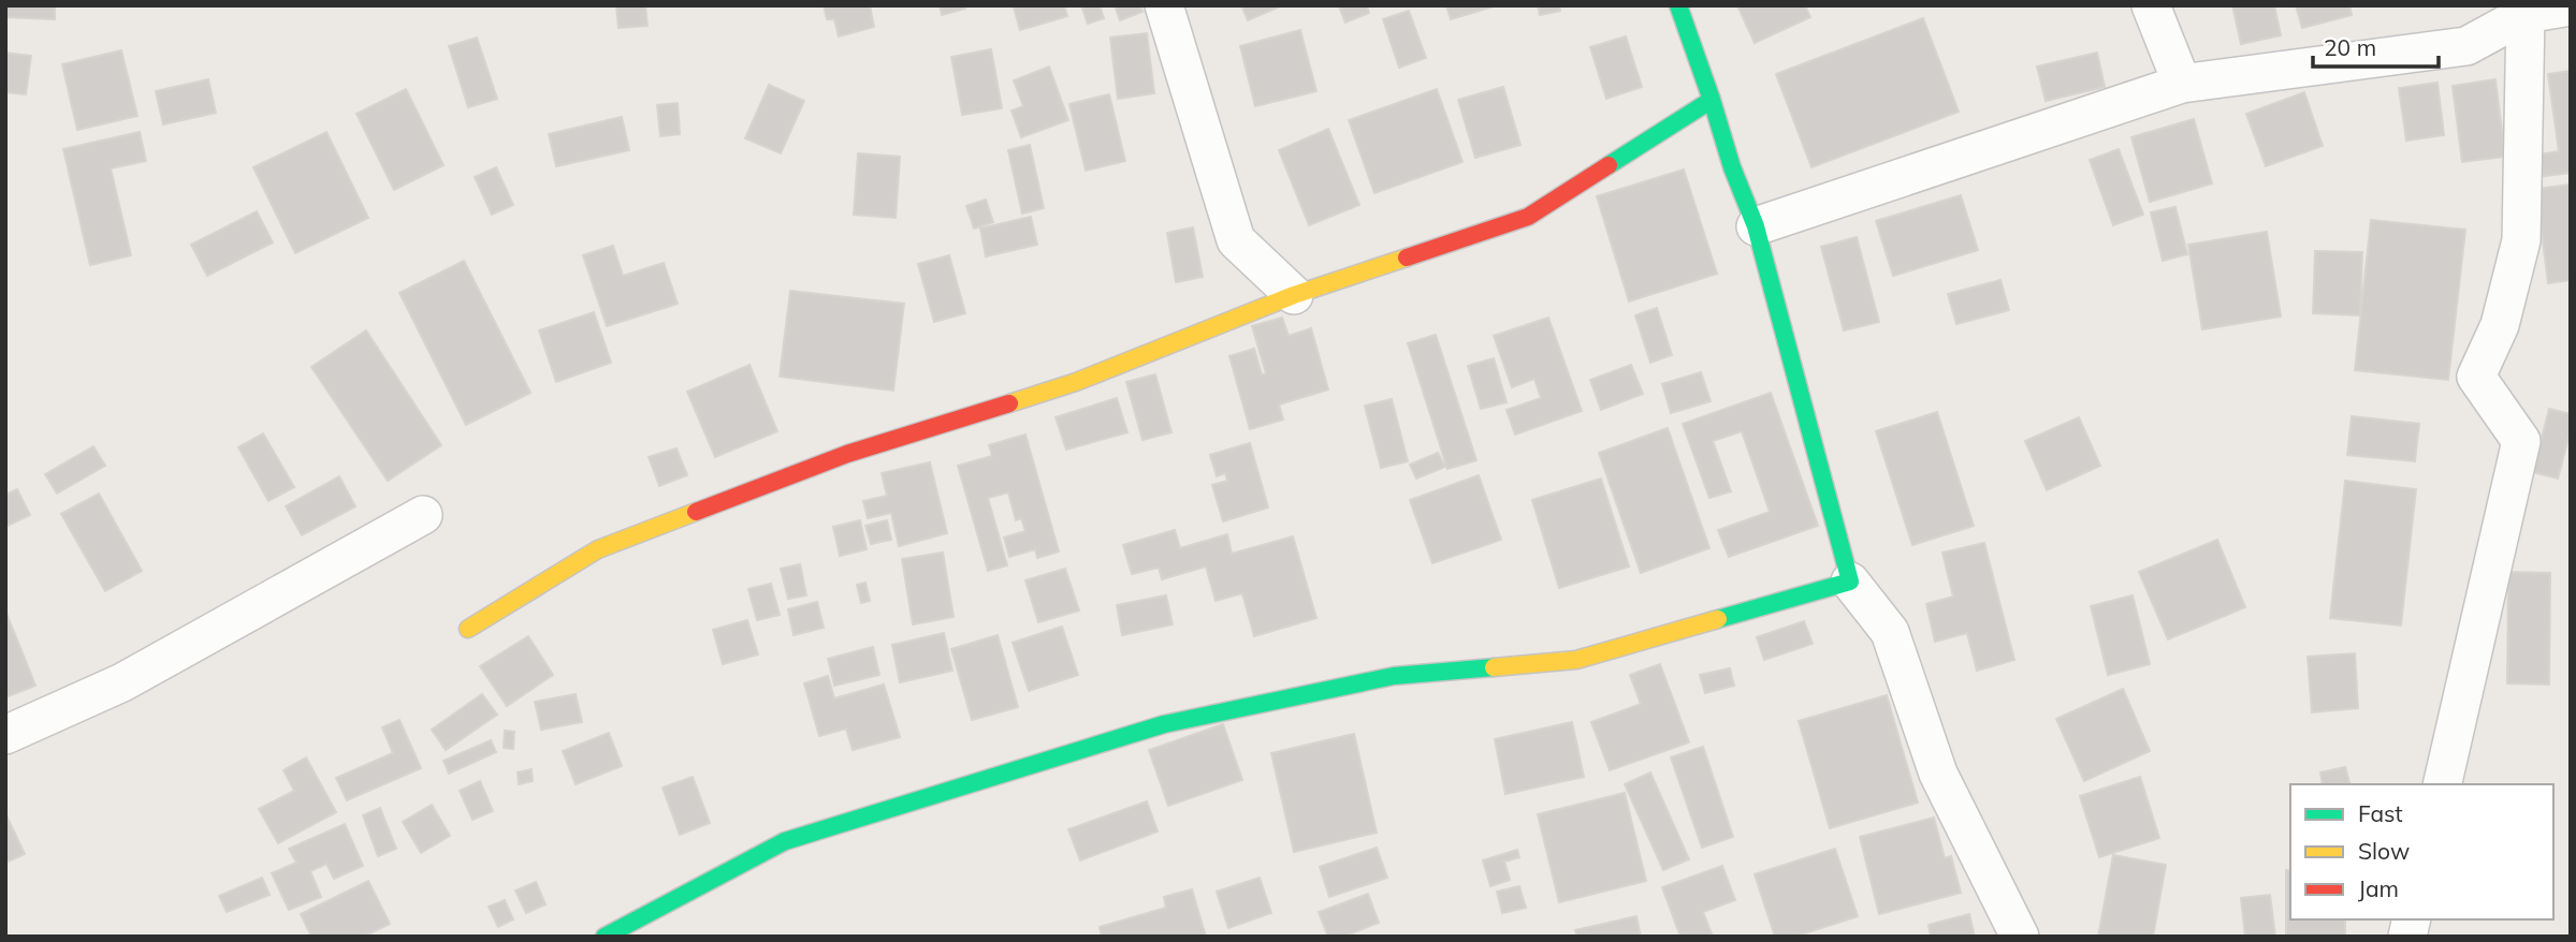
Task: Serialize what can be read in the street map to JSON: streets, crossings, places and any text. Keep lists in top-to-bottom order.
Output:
{
  "legend": ["Fast", "Slow", "Jam"],
  "scale_bar": "20 m"
}
